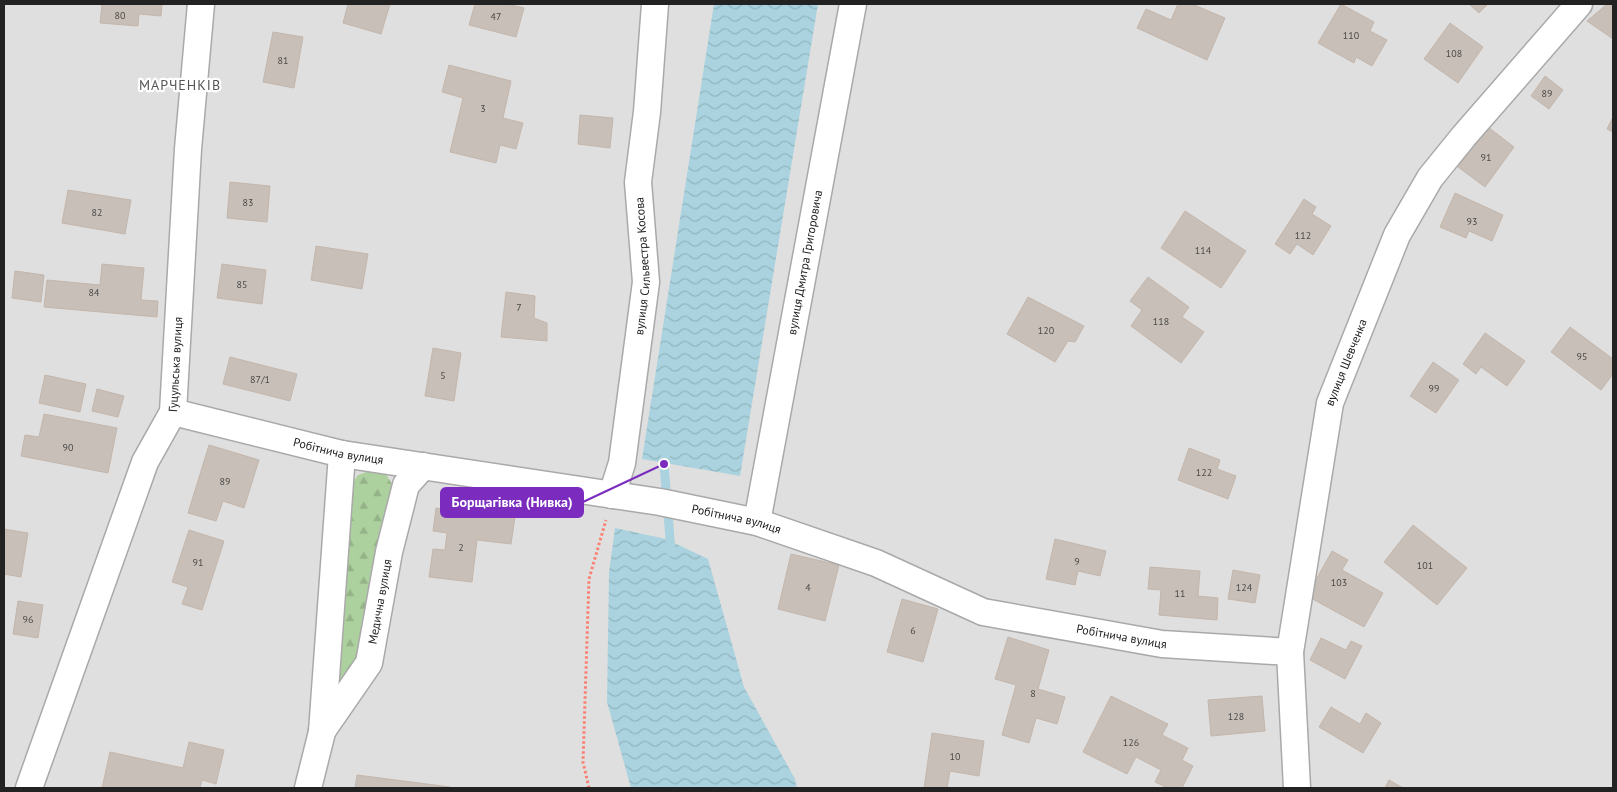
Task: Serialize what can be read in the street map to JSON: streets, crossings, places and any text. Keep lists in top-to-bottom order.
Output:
{
  "streets": {
    "street": [
      "вулиця Дмитра Григоровича",
      "вулиця Сильвестра Косова",
      "вулиця Шевченка",
      "Гуцульська вулиця",
      "Робітнича вулиця",
      "Медична вулиця"
    ]
  },
  "crossings": [
    ["вулиця Дмитра Григоровича", "Робітнича вулиця"],
    ["вулиця Сильвестра Косова", "Робітнича вулиця"],
    ["вулиця Шевченка", "Робітнича вулиця"],
    ["Гуцульська вулиця", "Робітнича вулиця"],
    ["Робітнича вулиця", "Медична вулиця"]
  ],
  "districts": ["МАРЧЕНКІВ"],
  "places": ["Борщагівка (Нивка)"],
  "house_numbers": [
    "80",
    "47",
    "110",
    "108",
    "81",
    "89",
    "3",
    "91",
    "83",
    "82",
    "93",
    "112",
    "114",
    "85",
    "84",
    "7",
    "118",
    "120",
    "95",
    "5",
    "87/1",
    "99",
    "90",
    "122",
    "89",
    "2",
    "9",
    "91",
    "101",
    "103",
    "4",
    "124",
    "11",
    "96",
    "6",
    "8",
    "128",
    "126",
    "10"
  ]
}
